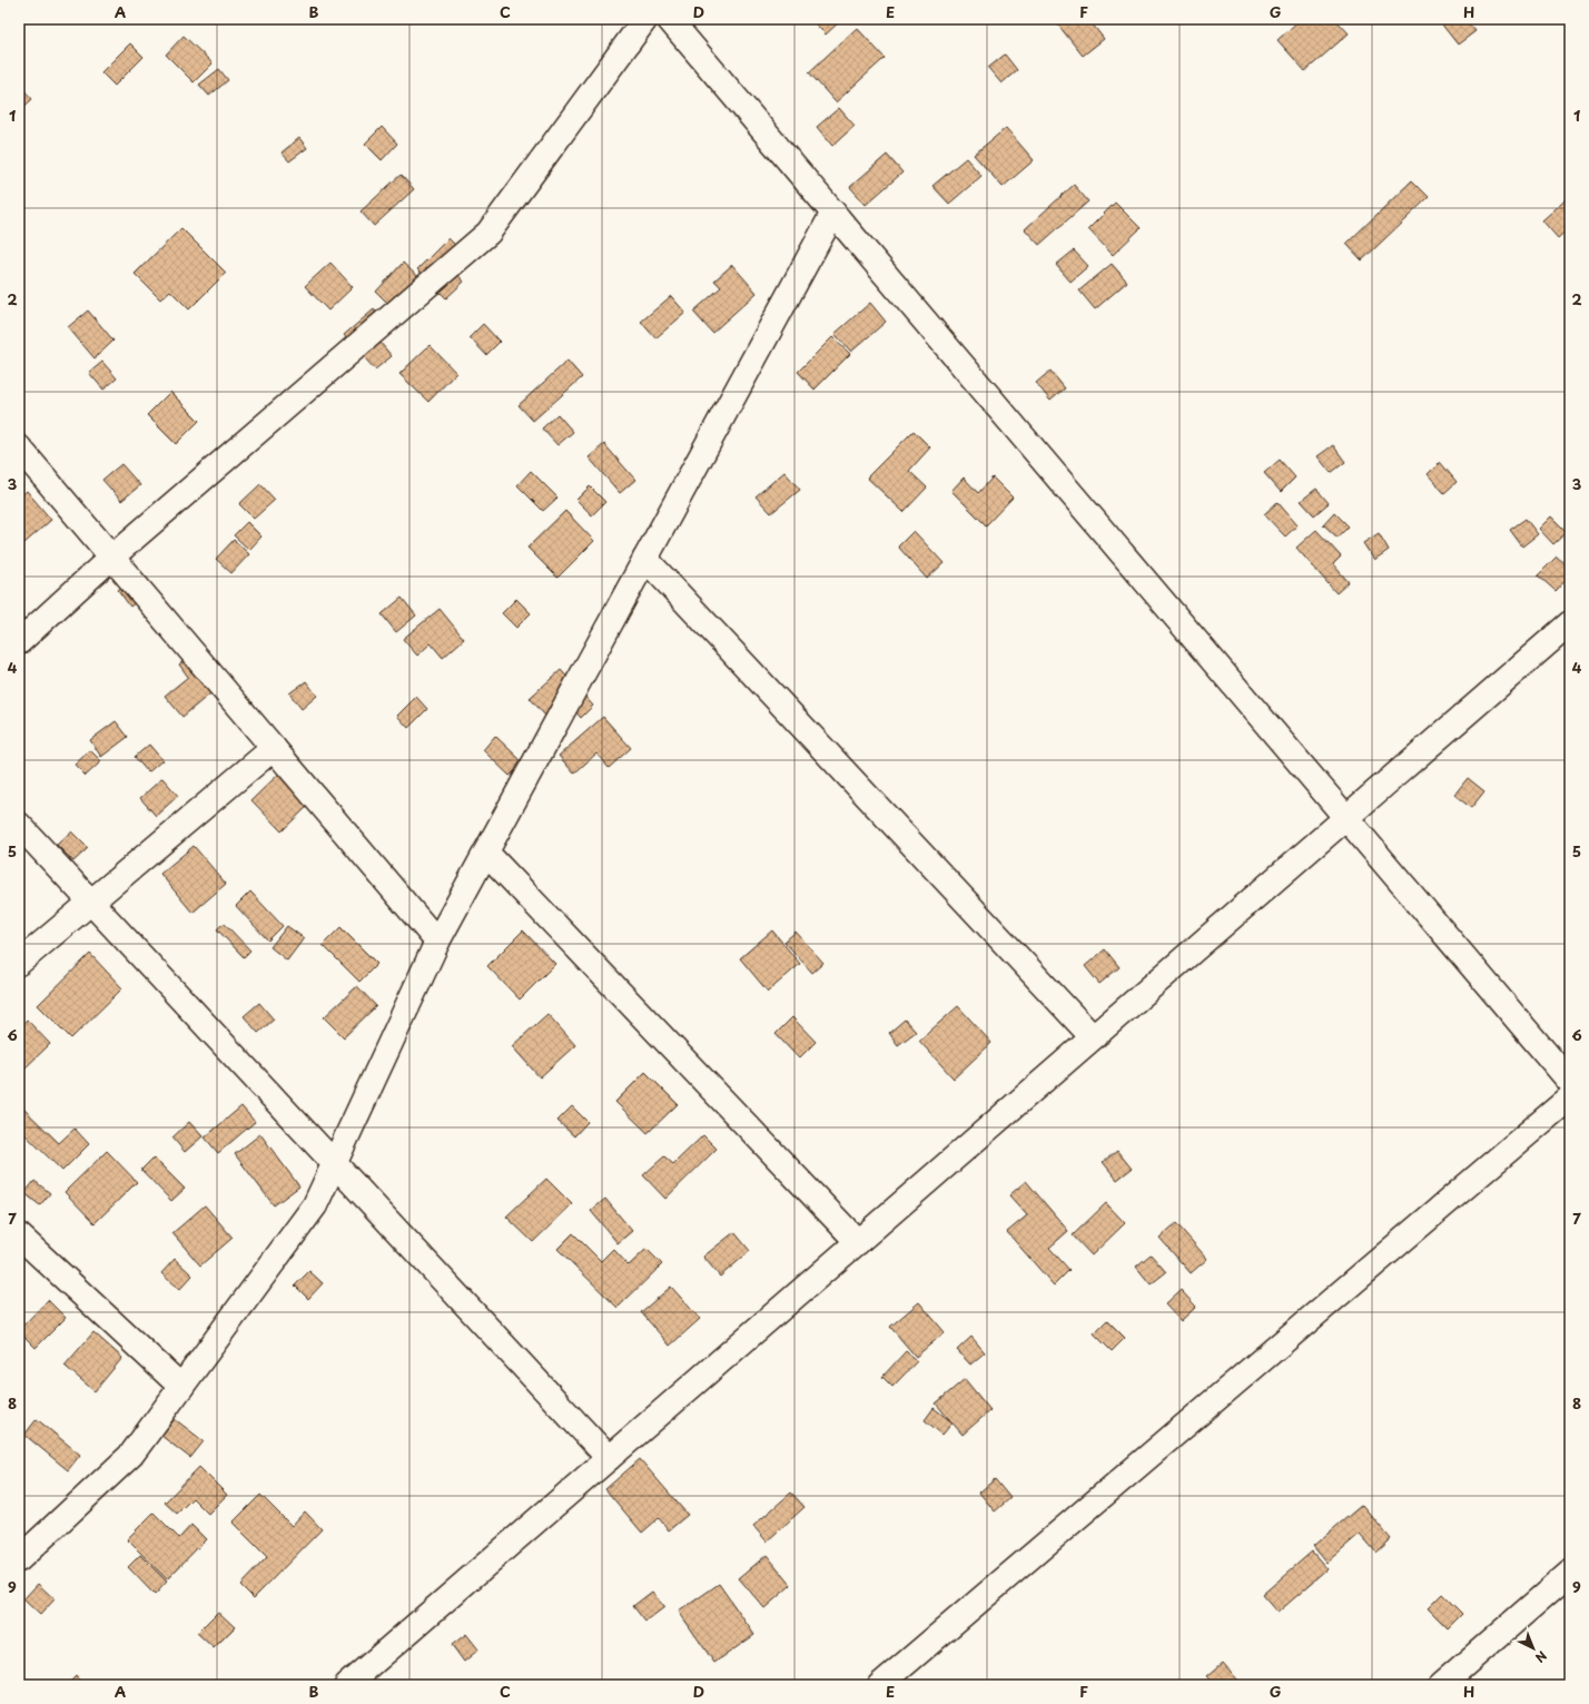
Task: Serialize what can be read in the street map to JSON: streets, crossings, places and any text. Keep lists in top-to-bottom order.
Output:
{
  "north": "bottom right",
  "grid": {
    "columns": [
      "A",
      "B",
      "C",
      "D",
      "E",
      "F",
      "G",
      "H"
    ],
    "rows": [
      "1",
      "2",
      "3",
      "4",
      "5",
      "6",
      "7",
      "8",
      "9"
    ]
  }
}
